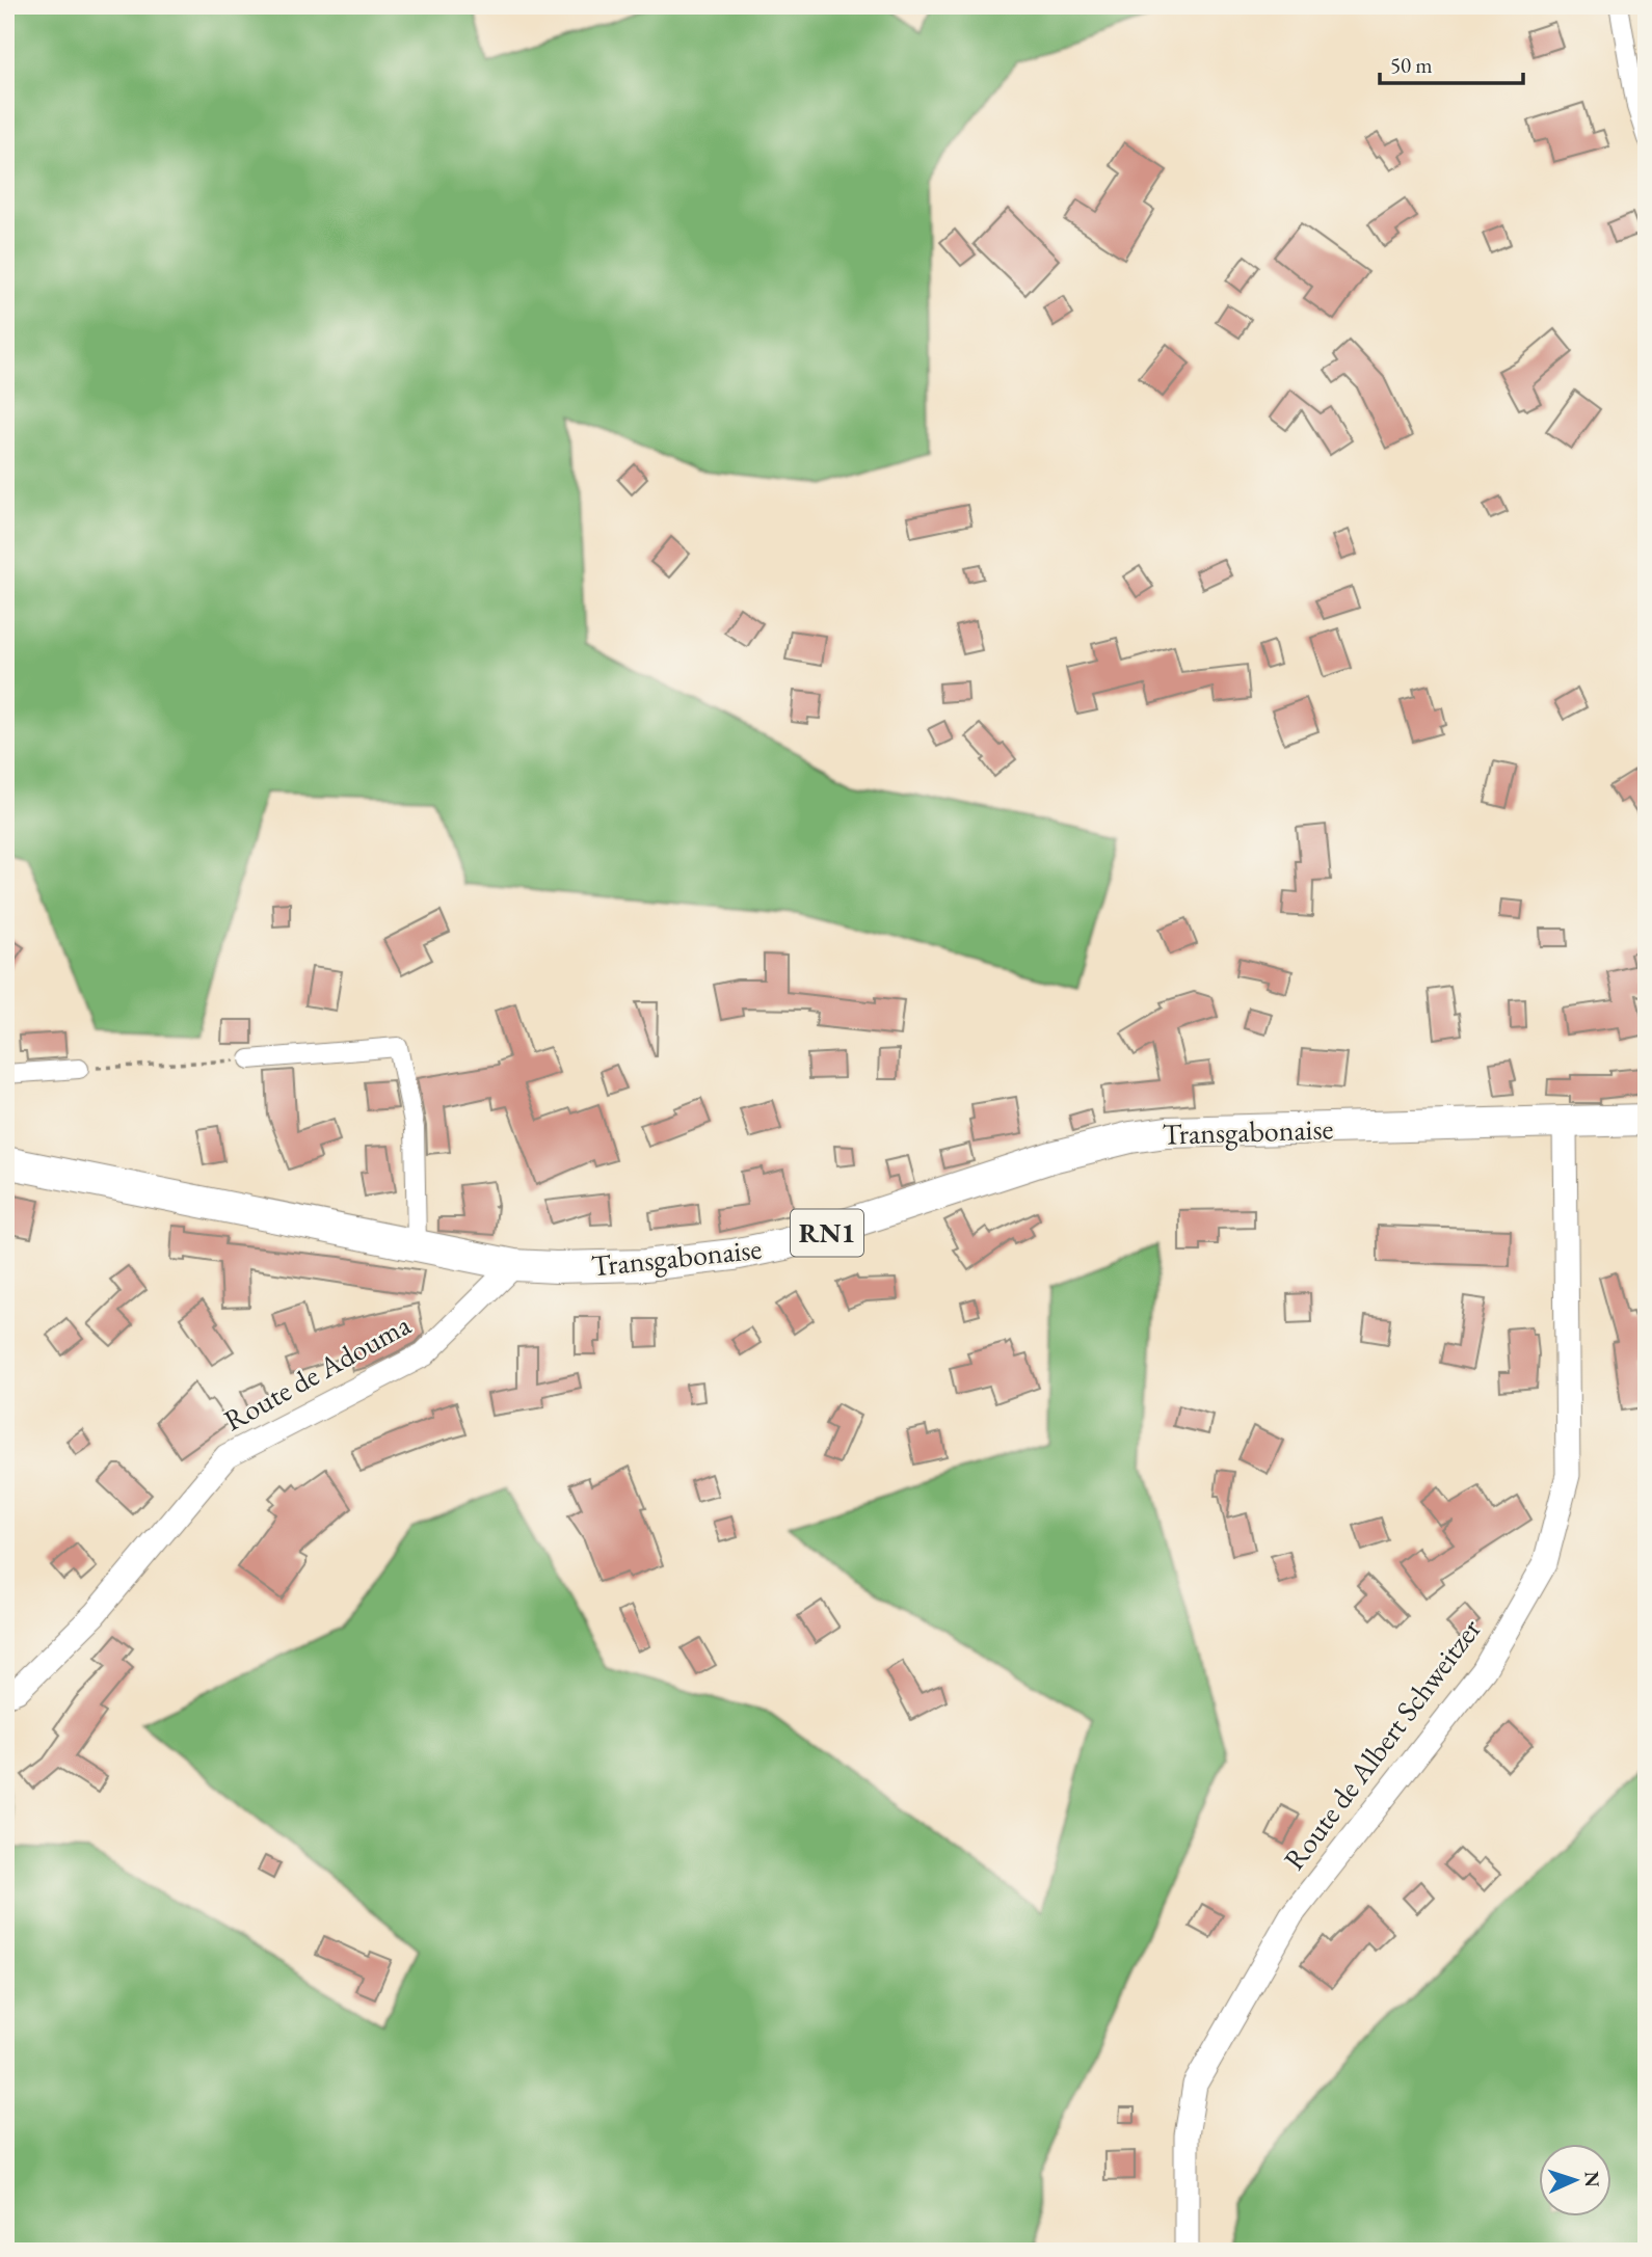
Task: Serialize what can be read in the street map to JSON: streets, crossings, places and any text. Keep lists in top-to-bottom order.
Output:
{
  "streets": {
    "highway": ["Transgabonaise", "RN1"],
    "street": ["Route de Adouma", "Route de Albert Schweitzer"]
  },
  "crossings": [
    ["Transgabonaise", "Route de Adouma"],
    ["Transgabonaise", "Route de Albert Schweitzer"]
  ],
  "scale_bar": "50 m",
  "north": "right"
}
